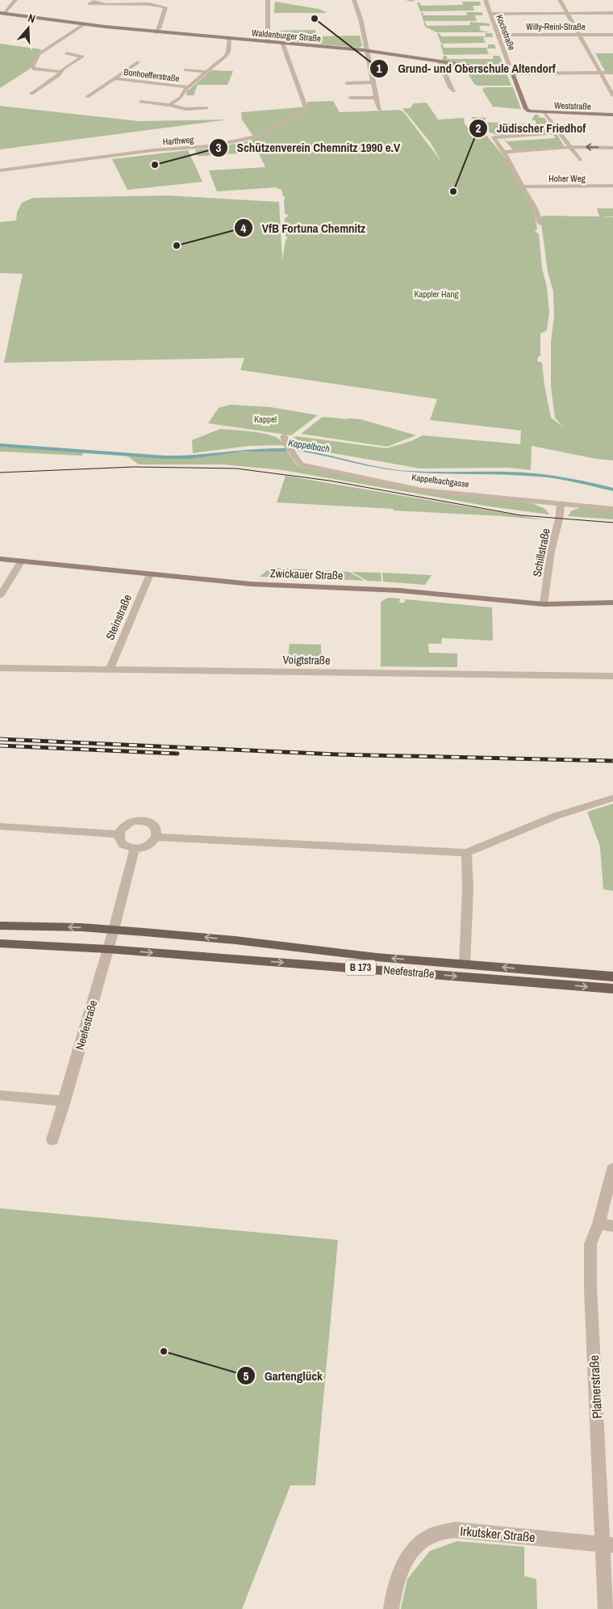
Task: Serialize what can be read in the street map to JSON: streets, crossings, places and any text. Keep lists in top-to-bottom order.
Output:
{
  "streets": {
    "main road": ["B 173", "Neefestraße"],
    "street": [
      "Willy-Reinl-Straße",
      "Kochstraße",
      "Waldenburger Straße",
      "Bonhoefferstraße",
      "Weststraße",
      "Harthweg",
      "Hoher Weg",
      "Kappelbachgasse",
      "Schillstraße",
      "Zwickauer Straße",
      "Steinstraße",
      "Voigtstraße",
      "Platnerstraße",
      "Irkutsker Straße"
    ]
  },
  "crossings": [
    ["Willy-Reinl-Straße", "Kochstraße"],
    ["Kochstraße", "Waldenburger Straße"],
    ["Kochstraße", "Weststraße"],
    ["Waldenburger Straße", "Bonhoefferstraße"],
    ["Waldenburger Straße", "Harthweg"],
    ["Kappelbachgasse", "Schillstraße"],
    ["Schillstraße", "Zwickauer Straße"],
    ["Zwickauer Straße", "Steinstraße"],
    ["Steinstraße", "Voigtstraße"],
    ["Platnerstraße", "Irkutsker Straße"]
  ],
  "water": ["Kappelbach"],
  "parks": ["Kappler Hang", "Kappel"],
  "places": [
    "Grund- und Oberschule Altendorf",
    "Schützenverein Chemnitz 1990 e.V",
    "Jüdischer Friedhof",
    "VfB Fortuna Chemnitz",
    "Gartenglück"
  ],
  "north": "top"
}
